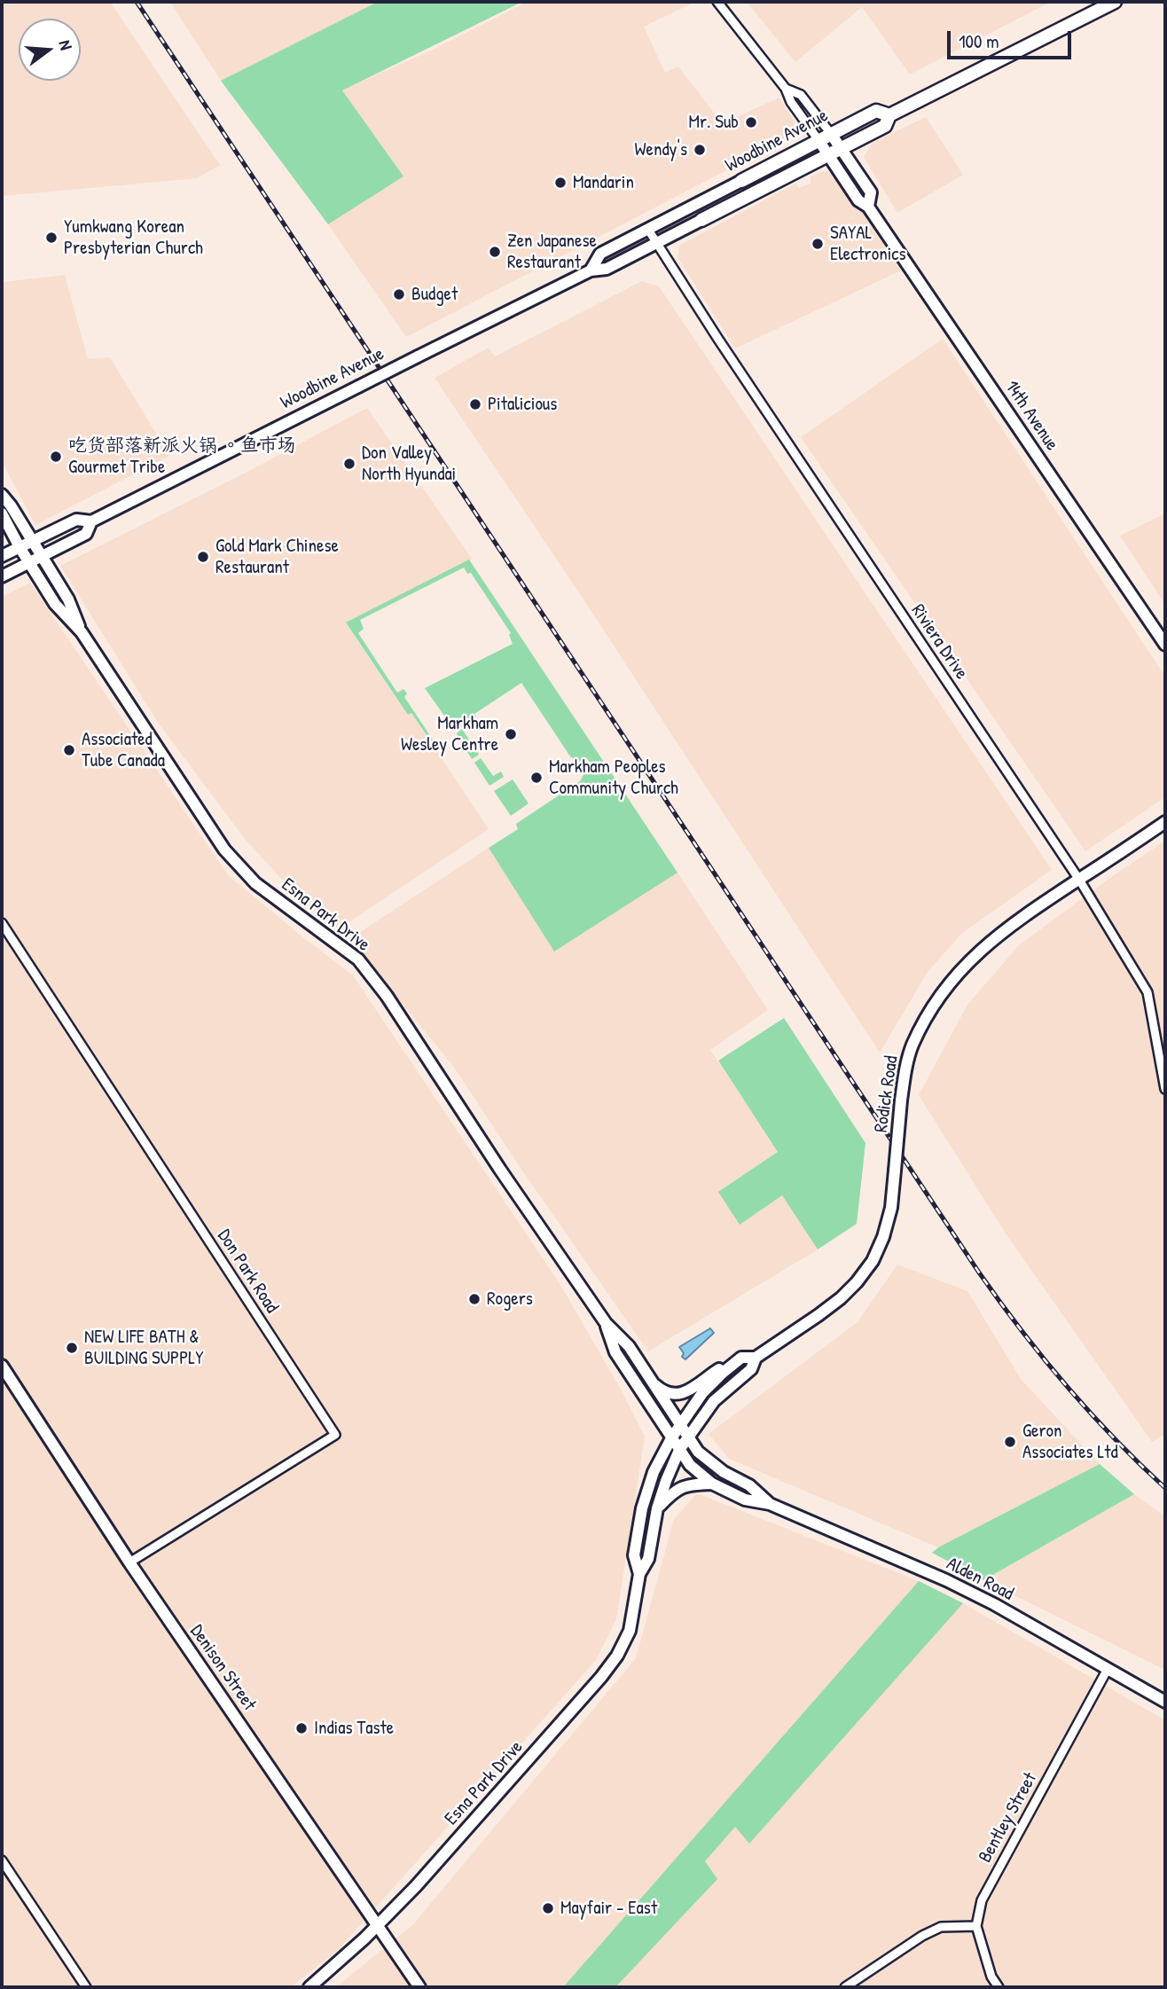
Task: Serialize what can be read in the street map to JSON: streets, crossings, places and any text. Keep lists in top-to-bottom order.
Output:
{
  "streets": {
    "main road": [
      "Woodbine Avenue",
      "14th Avenue",
      "Esna Park Drive",
      "Rodick Road",
      "Alden Road",
      "Denison Street"
    ],
    "street": ["Riviera Drive", "Don Park Road", "Bentley Street"]
  },
  "crossings": [
    ["Woodbine Avenue", "14th Avenue"],
    ["Woodbine Avenue", "Riviera Drive"],
    ["Woodbine Avenue", "Esna Park Drive"],
    ["Riviera Drive", "Rodick Road"],
    ["Esna Park Drive", "Rodick Road"],
    ["Esna Park Drive", "Alden Road"],
    ["Esna Park Drive", "Denison Street"],
    ["Rodick Road", "Alden Road"],
    ["Don Park Road", "Denison Street"],
    ["Alden Road", "Bentley Street"]
  ],
  "places": [
    "Mr. Sub",
    "Wendy's",
    "Mandarin",
    "Yumkwang Korean Presbyterian Church",
    "SAYAL Electronics",
    "Zen Japanese Restaurant",
    "Budget",
    "Pitalicious",
    "吃货部落新派火锅 。鱼市场 Gourmet Tribe",
    "Don Valley North Hyundai",
    "Gold Mark Chinese Restaurant",
    "Markham Wesley Centre",
    "Associated Tube Canada",
    "Markham Peoples Community Church",
    "Rogers",
    "NEW LIFE BATH & BUILDING SUPPLY",
    "Geron Associates Ltd",
    "Indias Taste",
    "Mayfair - East"
  ],
  "scale_bar": "100 m",
  "north": "right"
}
